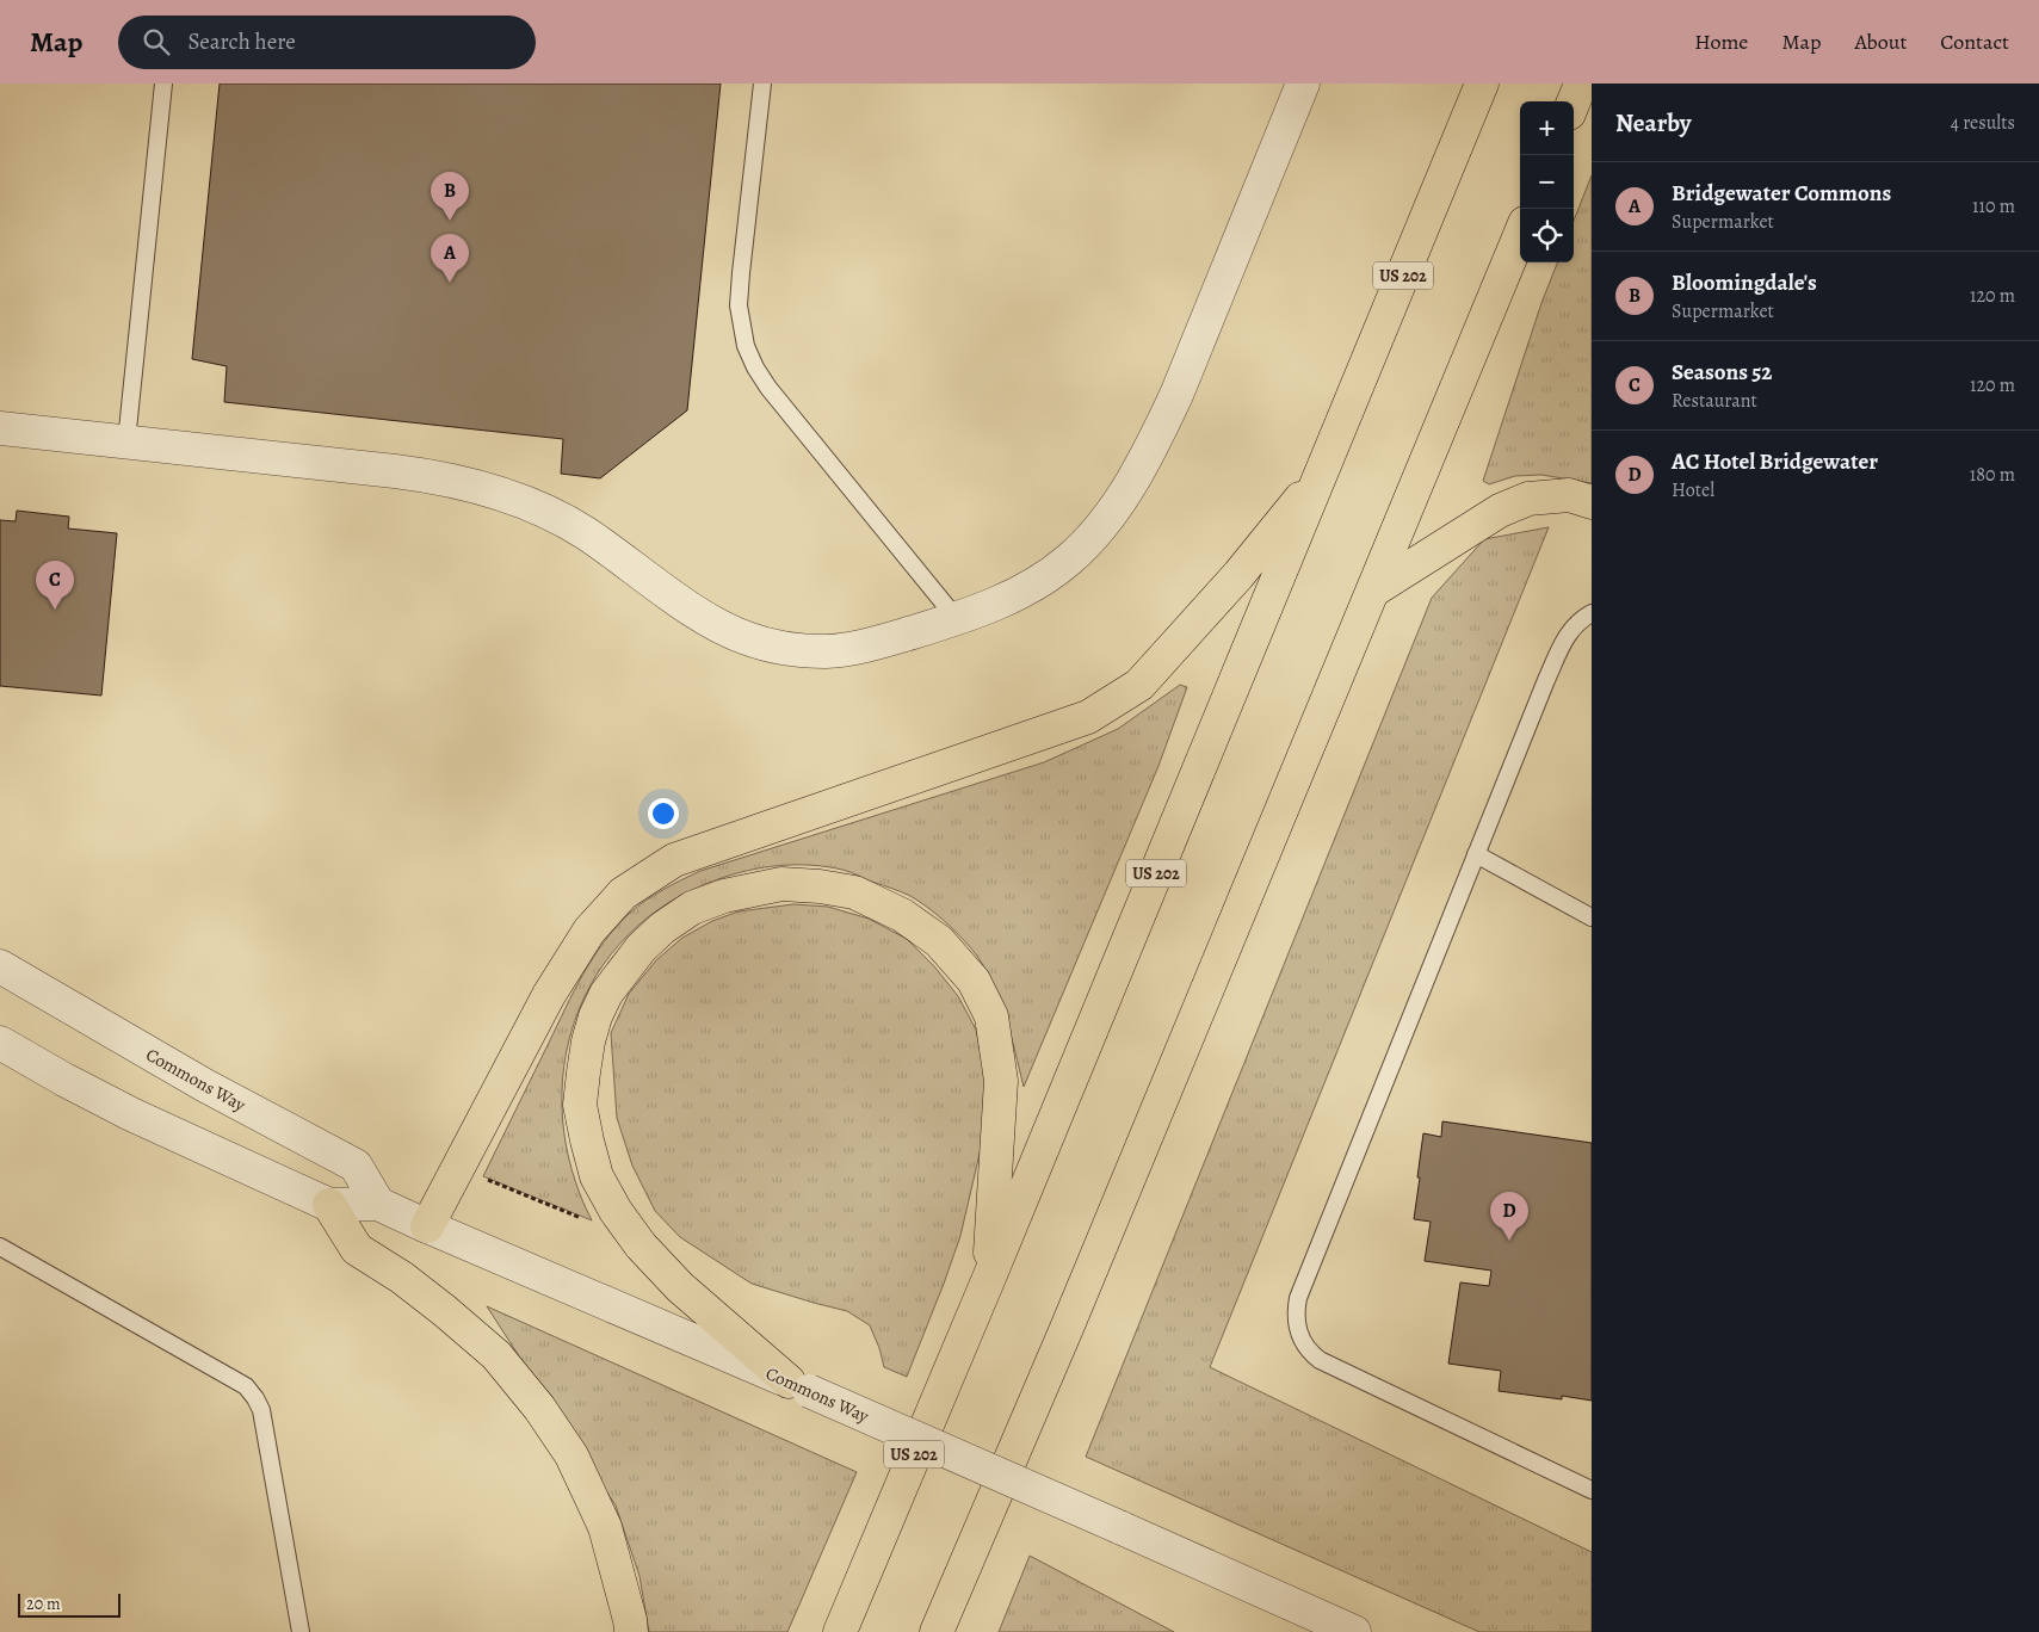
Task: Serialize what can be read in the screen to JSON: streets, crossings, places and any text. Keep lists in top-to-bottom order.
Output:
{
  "streets": {
    "highway": ["US 202"],
    "street": ["Commons Way"]
  },
  "scale_bar": "20 m",
  "page": {
    "header": "Map",
    "search": "Search here",
    "nav": [
      "Home",
      "Map",
      "About",
      "Contact"
    ],
    "heading": ["Nearby", "4 results"],
    "map_buttons": ["+", "−"],
    "list": [
      {
        "mark": "A",
        "name": "Bridgewater Commons",
        "note": "Supermarket",
        "value": "110 m"
      },
      {
        "mark": "B",
        "name": "Bloomingdale's",
        "note": "Supermarket",
        "value": "120 m"
      },
      {
        "mark": "C",
        "name": "Seasons 52",
        "note": "Restaurant",
        "value": "120 m"
      },
      {
        "mark": "D",
        "name": "AC Hotel Bridgewater",
        "note": "Hotel",
        "value": "180 m"
      }
    ],
    "pins": [
      "B",
      "A",
      "C",
      "D"
    ],
    "scale": "20 m"
  }
}
